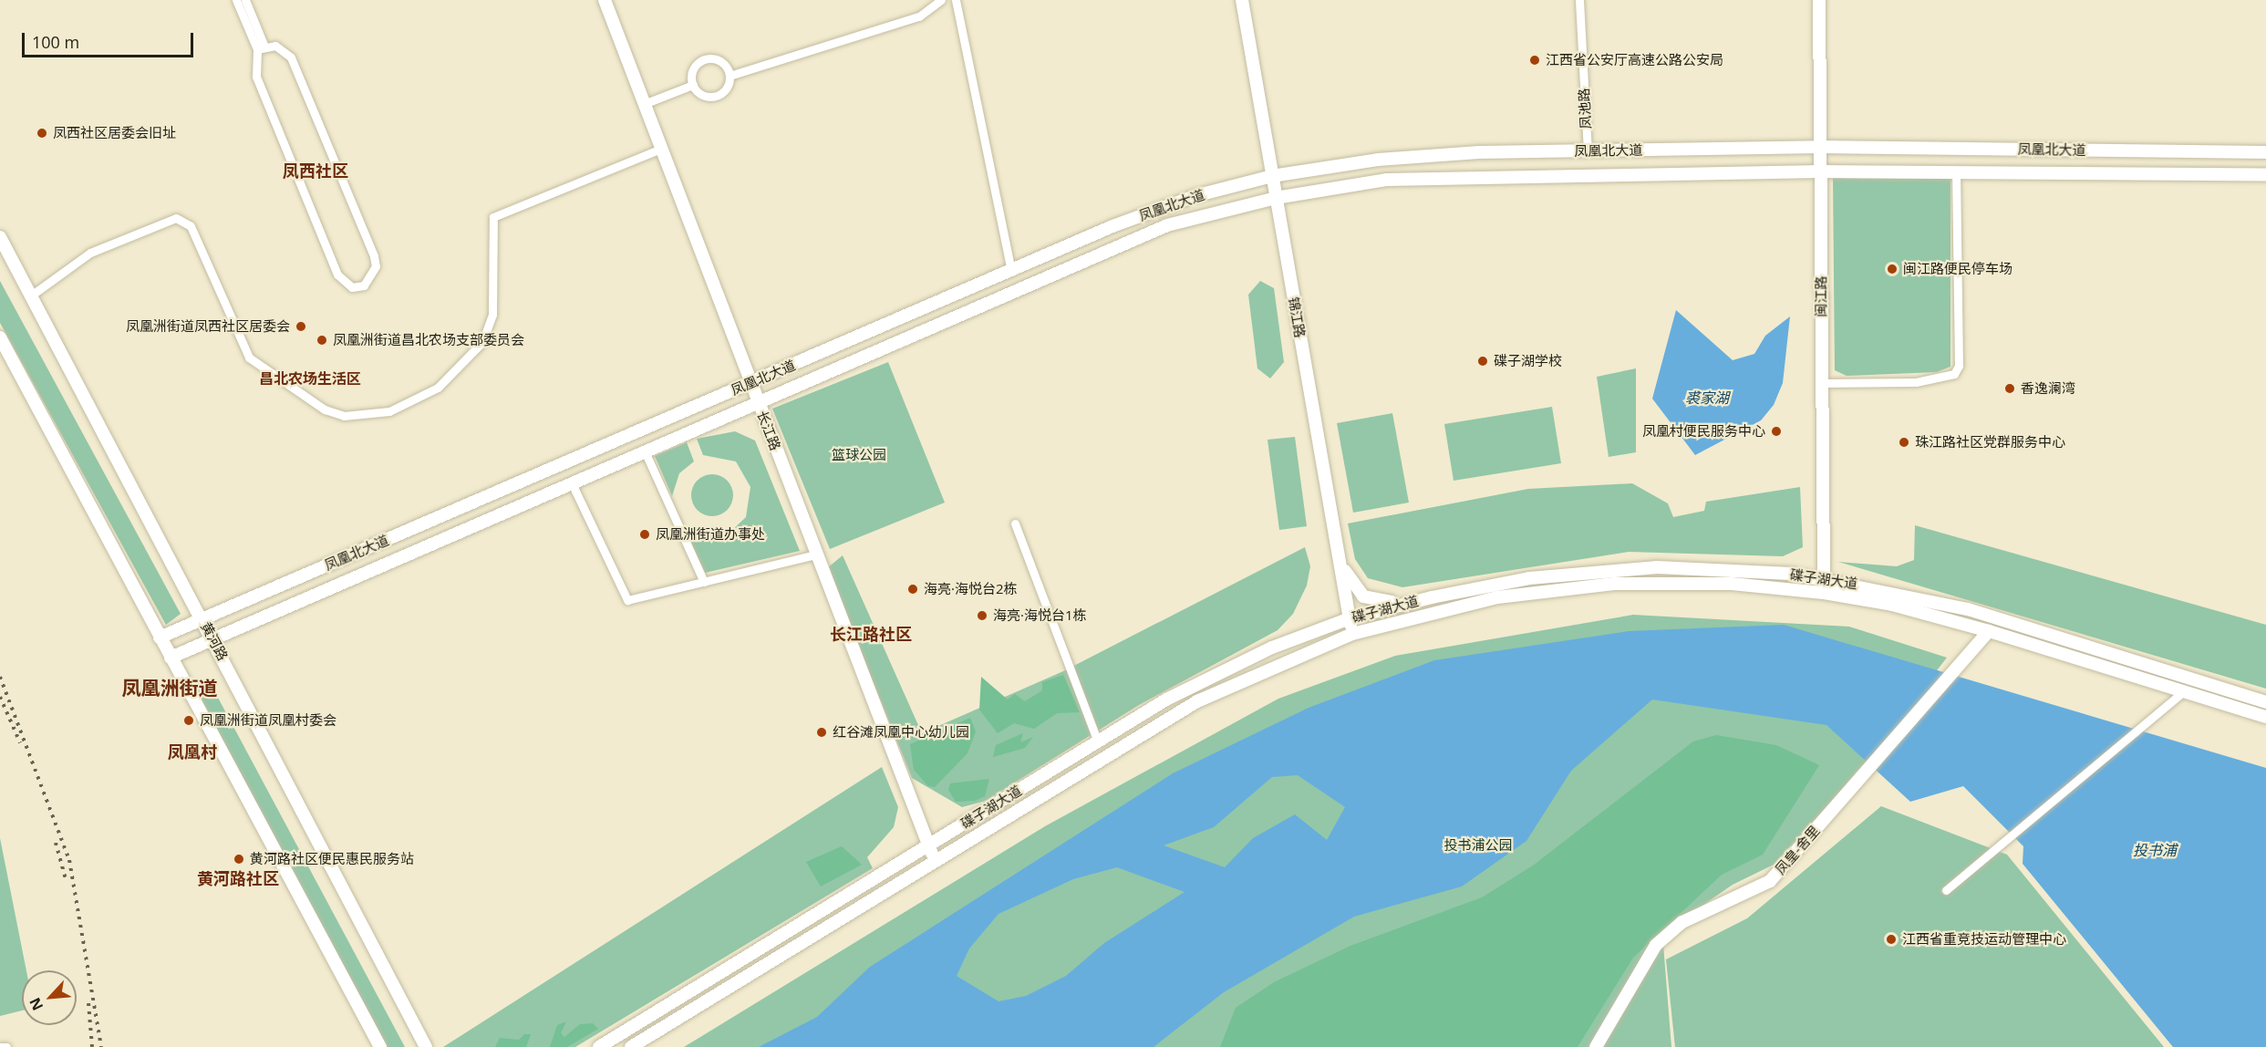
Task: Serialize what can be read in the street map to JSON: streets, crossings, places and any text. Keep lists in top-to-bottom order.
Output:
{
  "streets": {
    "main road": [
      "凤凰北大道",
      "闽江路",
      "锦江路",
      "长江路",
      "碟子湖大道",
      "黄河路",
      "凤皇-舍里"
    ],
    "street": ["凤池路"]
  },
  "crossings": [
    ["凤池路", "凤凰北大道"],
    ["凤凰北大道", "闽江路"],
    ["凤凰北大道", "锦江路"],
    ["凤凰北大道", "长江路"],
    ["凤凰北大道", "黄河路"],
    ["闽江路", "碟子湖大道"],
    ["锦江路", "碟子湖大道"],
    ["长江路", "碟子湖大道"],
    ["碟子湖大道", "凤皇-舍里"]
  ],
  "districts": [
    "凤西社区",
    "昌北农场生活区",
    "长江路社区",
    "凤凰洲街道",
    "凤凰村",
    "黄河路社区"
  ],
  "water": ["裘家湖", "投书浦"],
  "parks": ["篮球公园", "投书浦公园"],
  "places": [
    "江西省公安厅高速公路公安局",
    "凤西社区居委会旧址",
    "闽江路便民停车场",
    "凤凰洲街道凤西社区居委会",
    "凤凰洲街道昌北农场支部委员会",
    "碟子湖学校",
    "香逸澜湾",
    "凤凰村便民服务中心",
    "珠江路社区党群服务中心",
    "凤凰洲街道办事处",
    "海亮·海悦台2栋",
    "海亮·海悦台1栋",
    "凤凰洲街道凤凰村委会",
    "红谷滩凤凰中心幼儿园",
    "黄河路社区便民惠民服务站",
    "江西省重竞技运动管理中心"
  ],
  "scale_bar": "100 m",
  "north": "bottom left"
}
